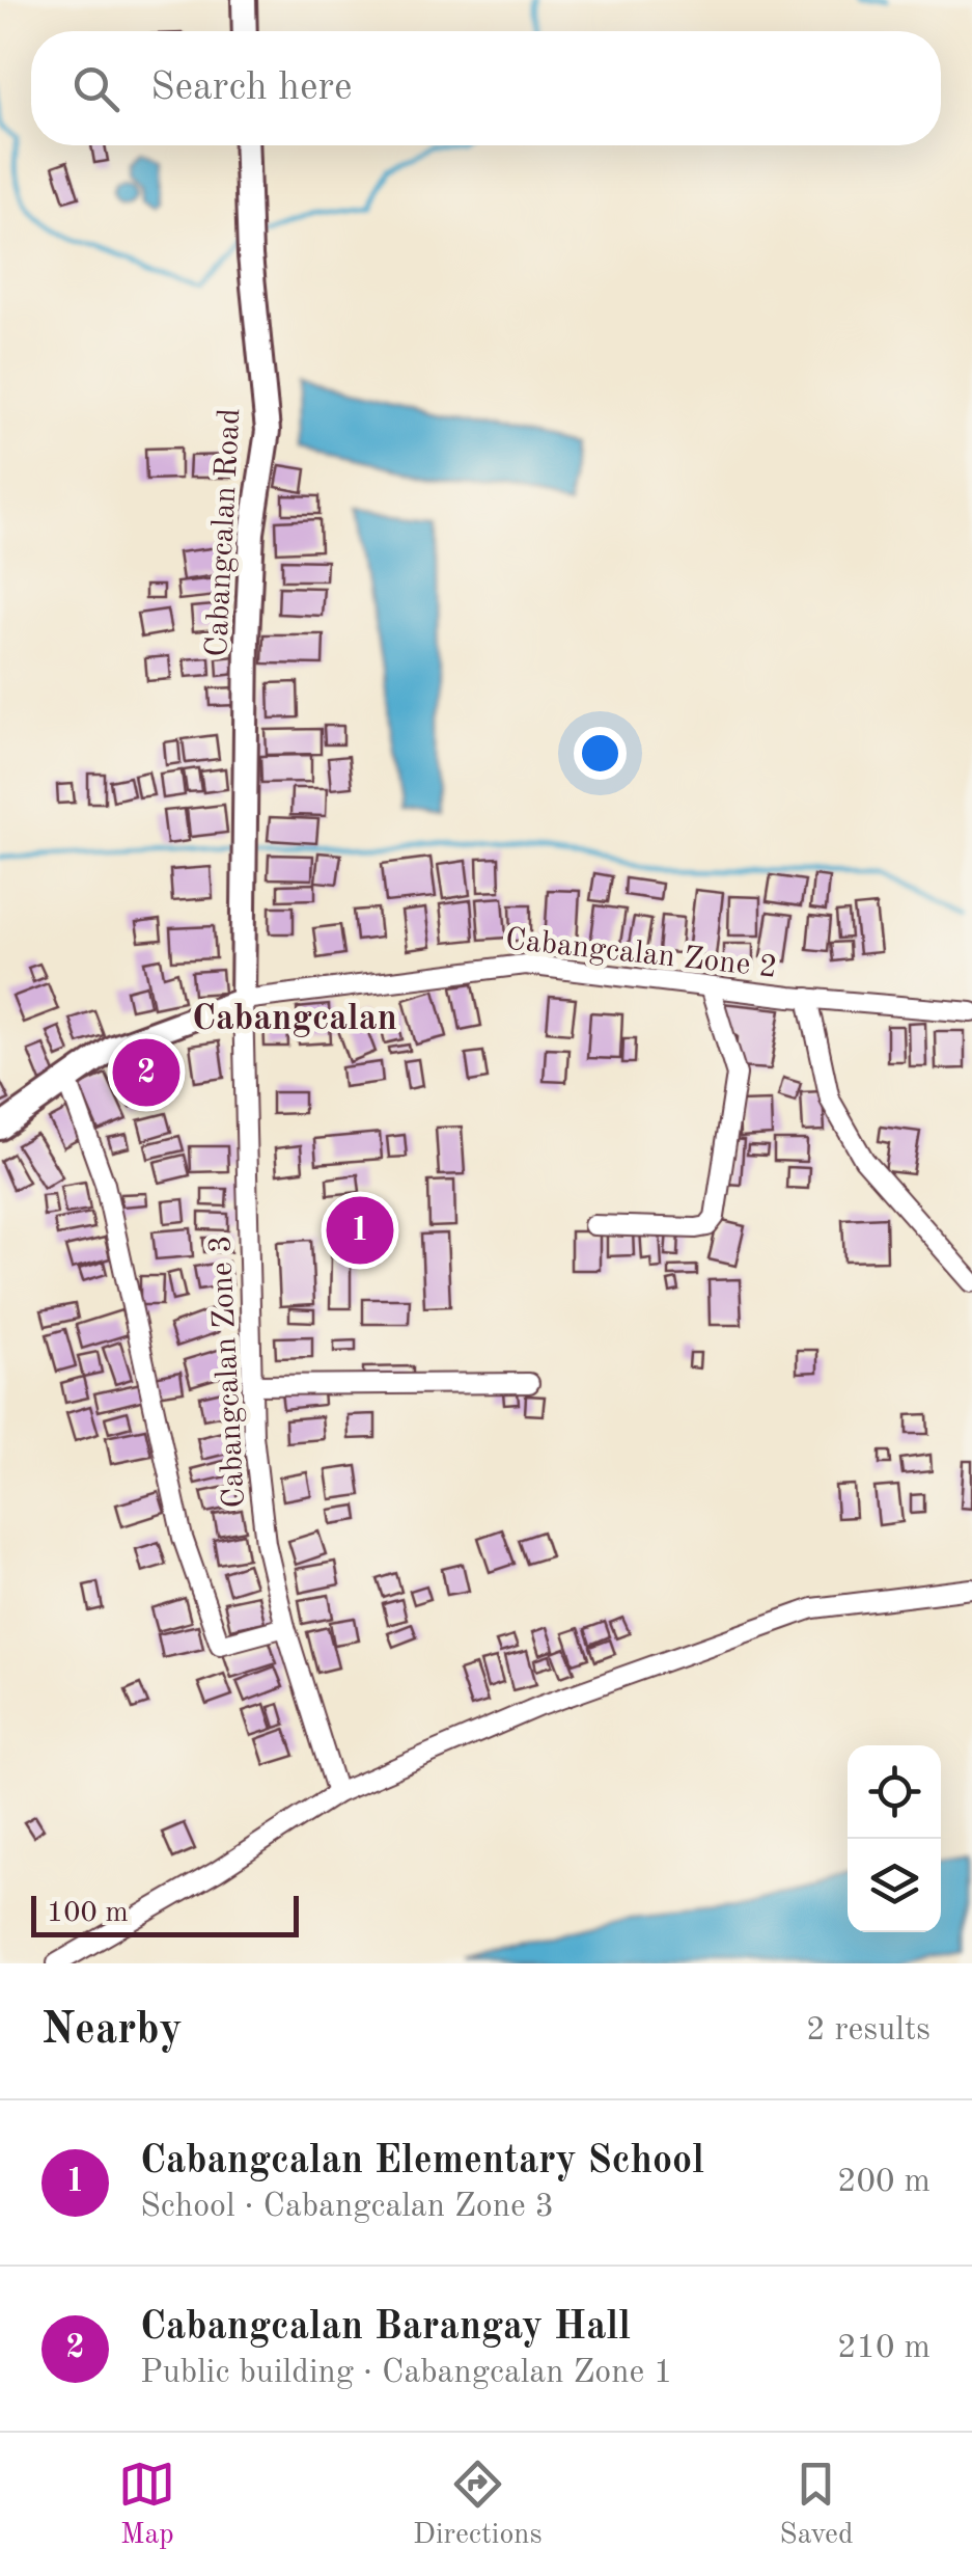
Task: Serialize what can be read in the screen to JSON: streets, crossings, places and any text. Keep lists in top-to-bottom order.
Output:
{
  "streets": {
    "street": ["Cabangcalan Road", "Cabangcalan Zone 2", "Cabangcalan Zone 3"]
  },
  "crossings": [
    ["Cabangcalan Road", "Cabangcalan Zone 2"],
    ["Cabangcalan Road", "Cabangcalan Zone 3"],
    ["Cabangcalan Zone 2", "Cabangcalan Zone 3"]
  ],
  "districts": ["Cabangcalan"],
  "scale_bar": "100 m",
  "page": {
    "search": "Search here",
    "pins": ["2", "1"],
    "scale": "100 m",
    "heading": ["Nearby", "2 results"],
    "list": [
      {
        "mark": "1",
        "name": "Cabangcalan Elementary School",
        "note": "School · Cabangcalan Zone 3",
        "value": "200 m"
      },
      {
        "mark": "2",
        "name": "Cabangcalan Barangay Hall",
        "note": "Public building · Cabangcalan Zone 1",
        "value": "210 m"
      }
    ],
    "nav": ["Map", "Directions", "Saved"]
  }
}
